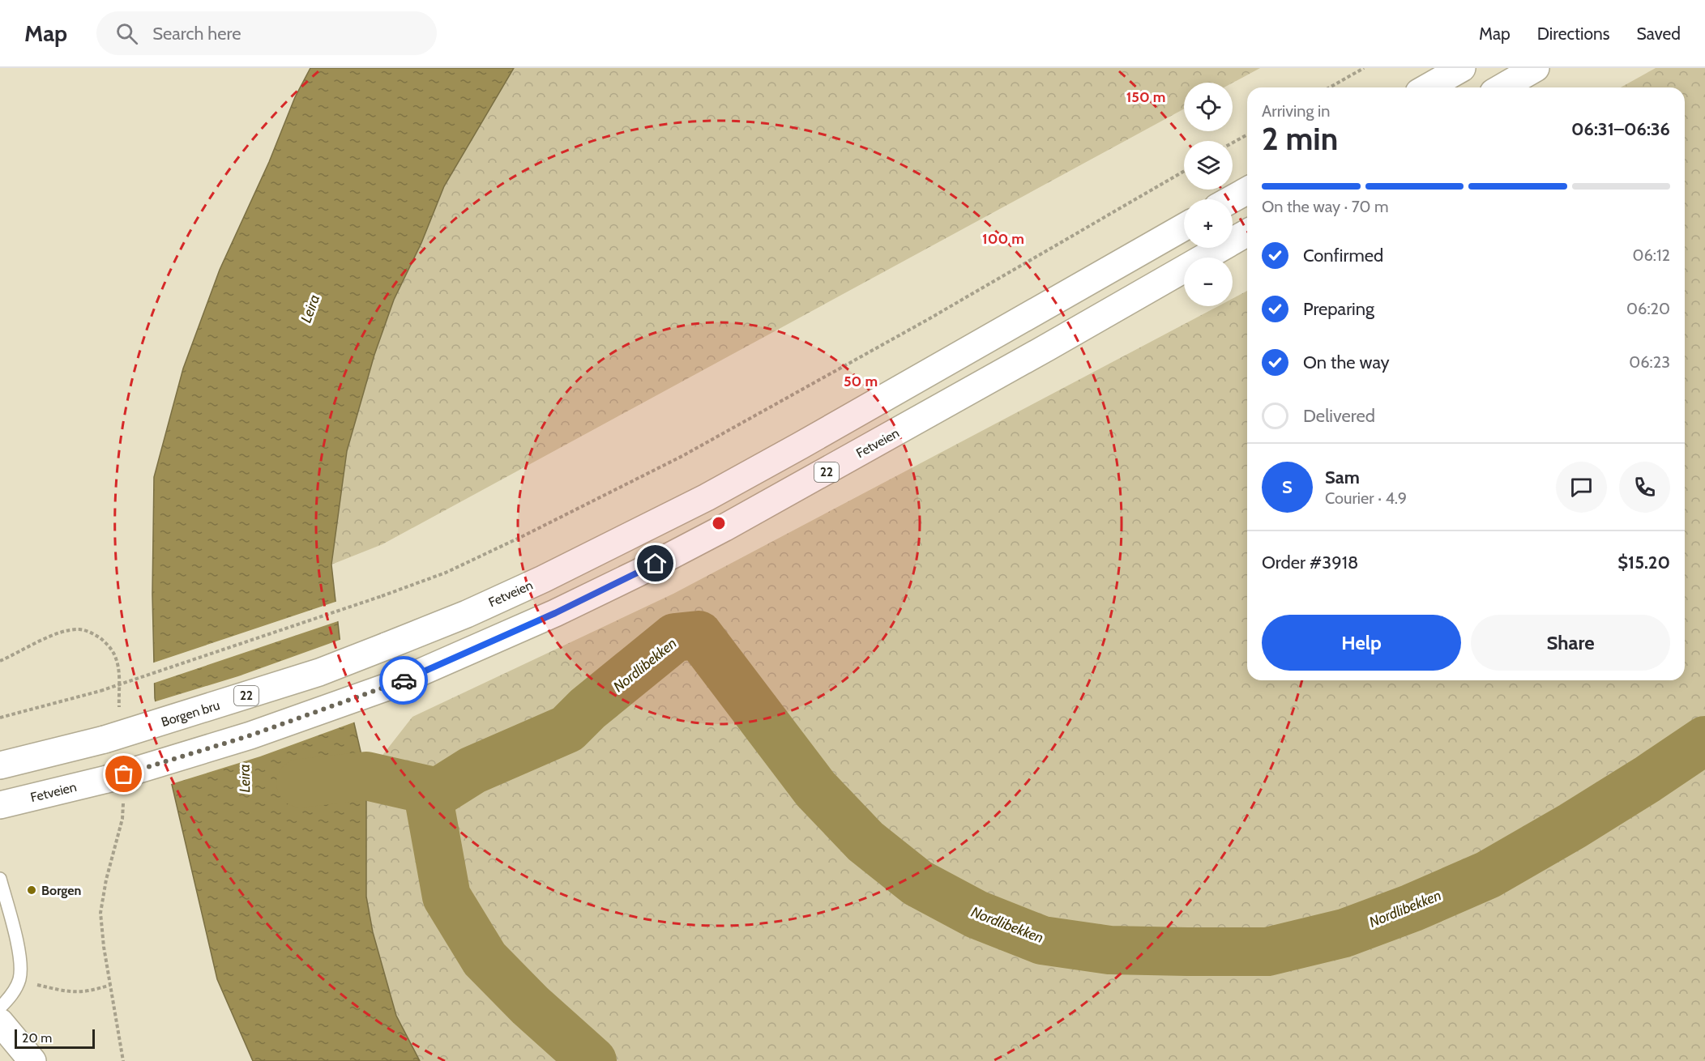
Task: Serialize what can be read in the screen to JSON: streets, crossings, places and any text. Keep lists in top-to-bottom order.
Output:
{
  "streets": {
    "main road": ["Fetveien", "22", "Borgen bru"]
  },
  "crossings": [
    ["Fetveien", "Borgen bru"]
  ],
  "water": ["Leira", "Nordlibekken"],
  "places": ["Borgen"],
  "scale_bar": "20 m",
  "page": {
    "header": "Map",
    "search": "Search here",
    "nav": ["Map", "Directions", "Saved"],
    "map_buttons": ["+", "−"],
    "heading": ["2 min", "Arriving in", "06:31–06:36"],
    "panel": [
      "Sam",
      "Courier · 4.9",
      "Order #3918",
      "$15.20"
    ],
    "bar": "On the way · 70 m",
    "list": [
      ["Confirmed", "06:12"],
      ["Preparing", "06:20"],
      ["On the way", "06:23"],
      "Delivered"
    ],
    "round": "S",
    "buttons": ["Help", "Share"],
    "scale": "20 m"
  },
  "rings": ["150 m", "100 m", "50 m"]
}
